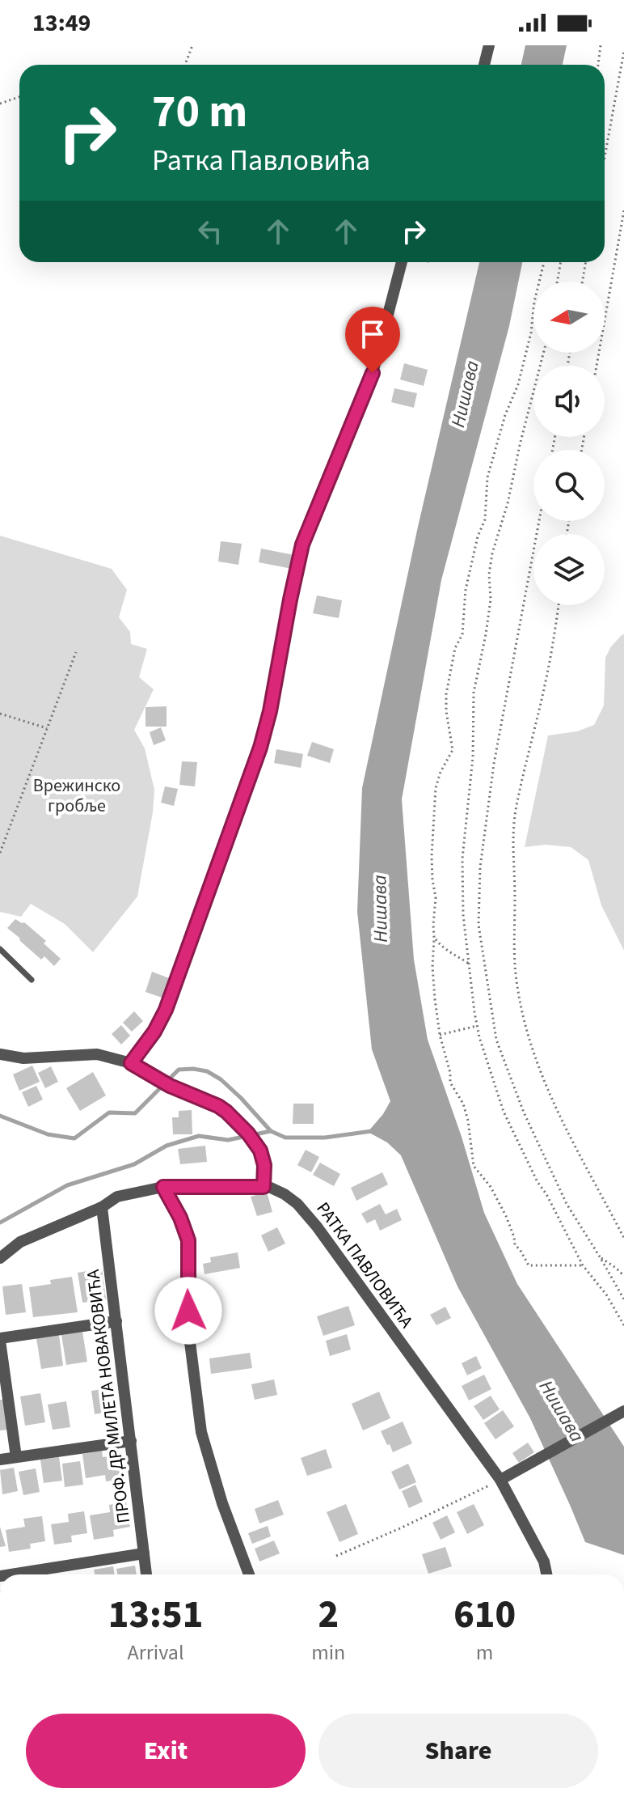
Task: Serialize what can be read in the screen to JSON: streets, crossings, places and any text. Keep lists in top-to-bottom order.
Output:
{
  "streets": {
    "street": ["РАТКА ПАВЛОВИЋА", "ПРОФ. ДР МИЛЕТА НОВАКОВИЋА"]
  },
  "crossings": [
    ["РАТКА ПАВЛОВИЋА", "ПРОФ. ДР МИЛЕТА НОВАКОВИЋА"]
  ],
  "water": ["Нишава"],
  "parks": ["Врежинско гробље"],
  "north": "left",
  "page": {
    "status": "13:49",
    "turn": ["70 m", "Ратка Павловића"],
    "eta": [
      "13:51",
      "Arrival",
      "2",
      "min",
      "610",
      "m"
    ],
    "buttons": ["Exit", "Share"]
  }
}
